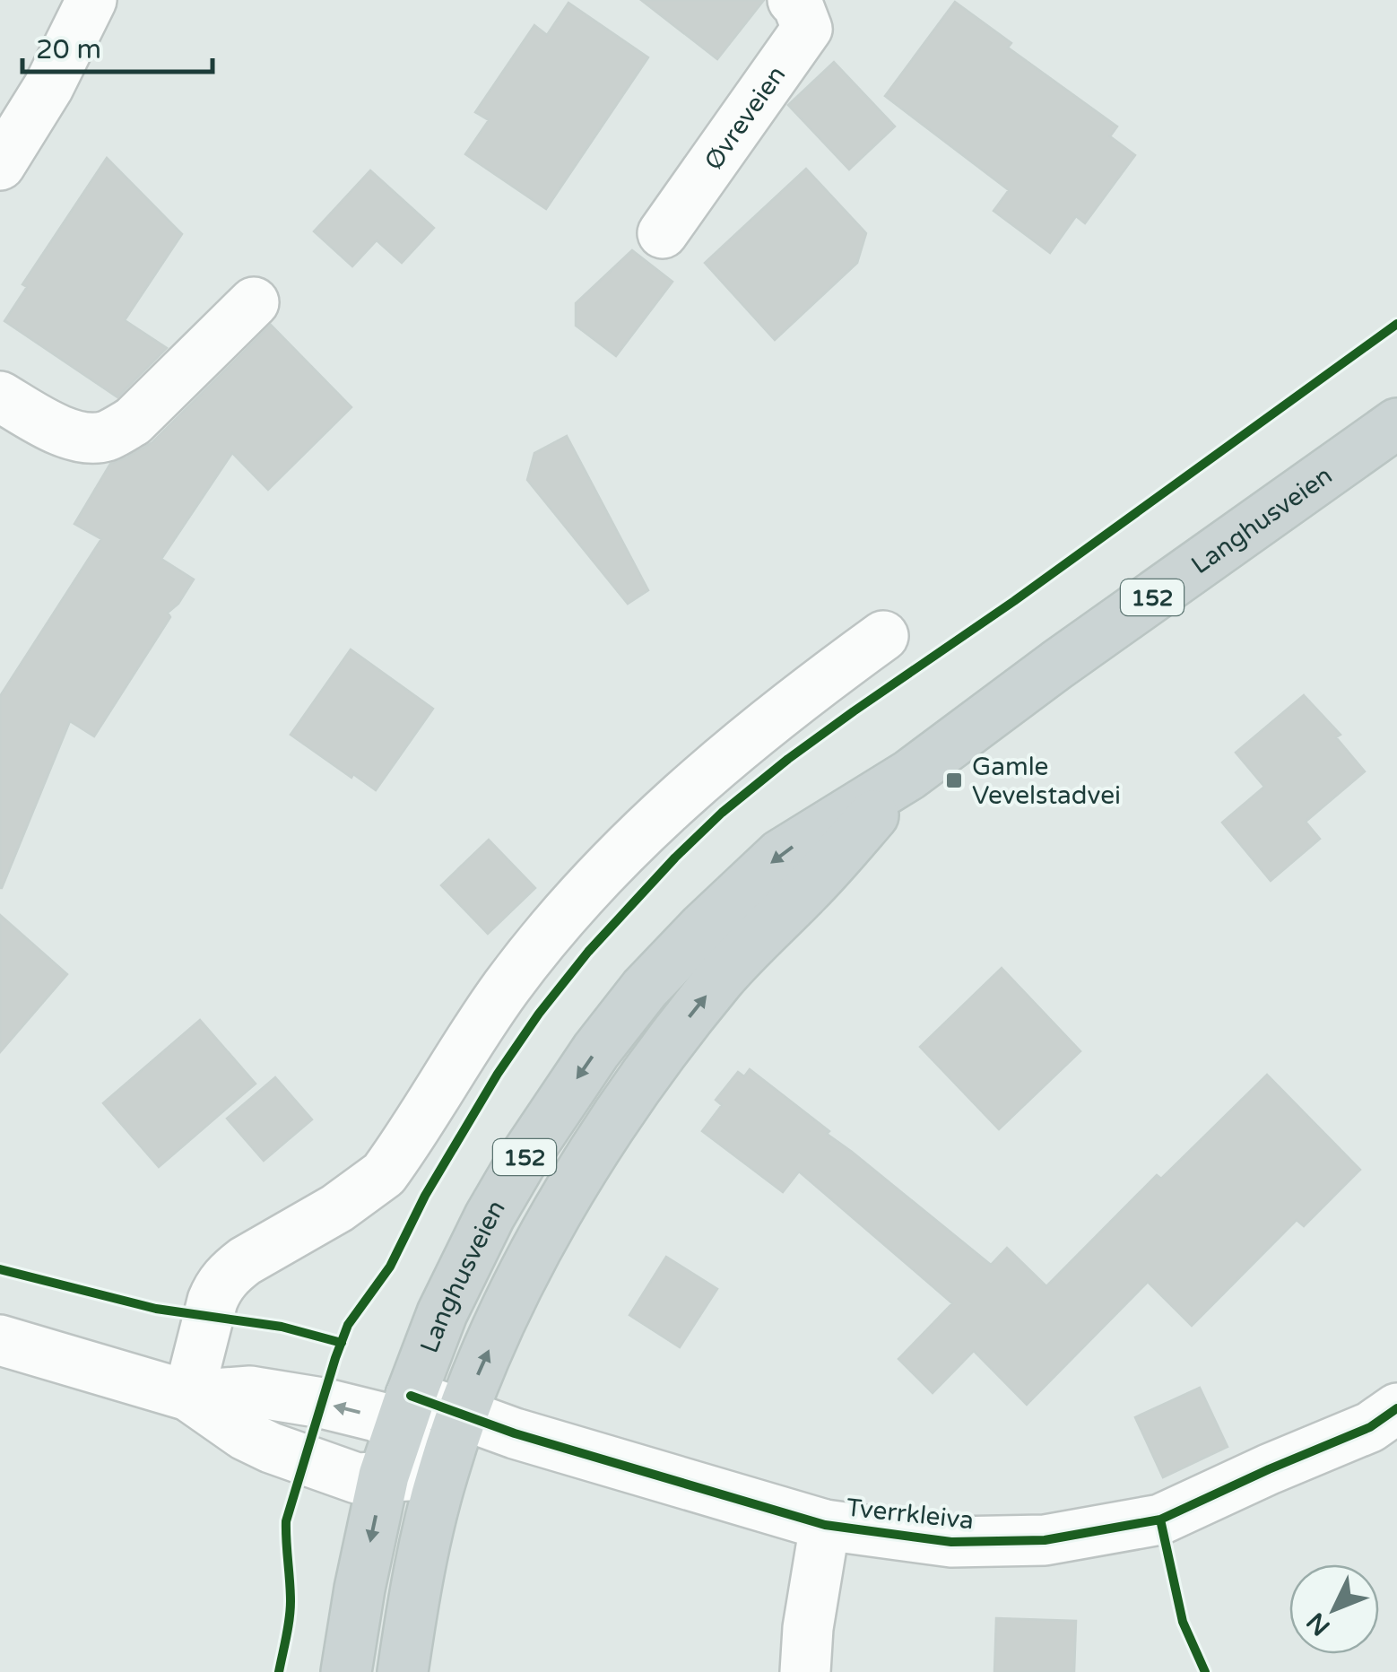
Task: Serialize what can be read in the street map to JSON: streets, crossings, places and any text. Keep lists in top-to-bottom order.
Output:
{
  "streets": {
    "main road": ["Langhusveien", "152"],
    "street": ["Øvreveien", "Tverrkleiva"]
  },
  "crossings": [
    ["Langhusveien", "Tverrkleiva"]
  ],
  "places": {
    "transit": ["Gamle Vevelstadvei"]
  },
  "scale_bar": "20 m",
  "north": "bottom left"
}
